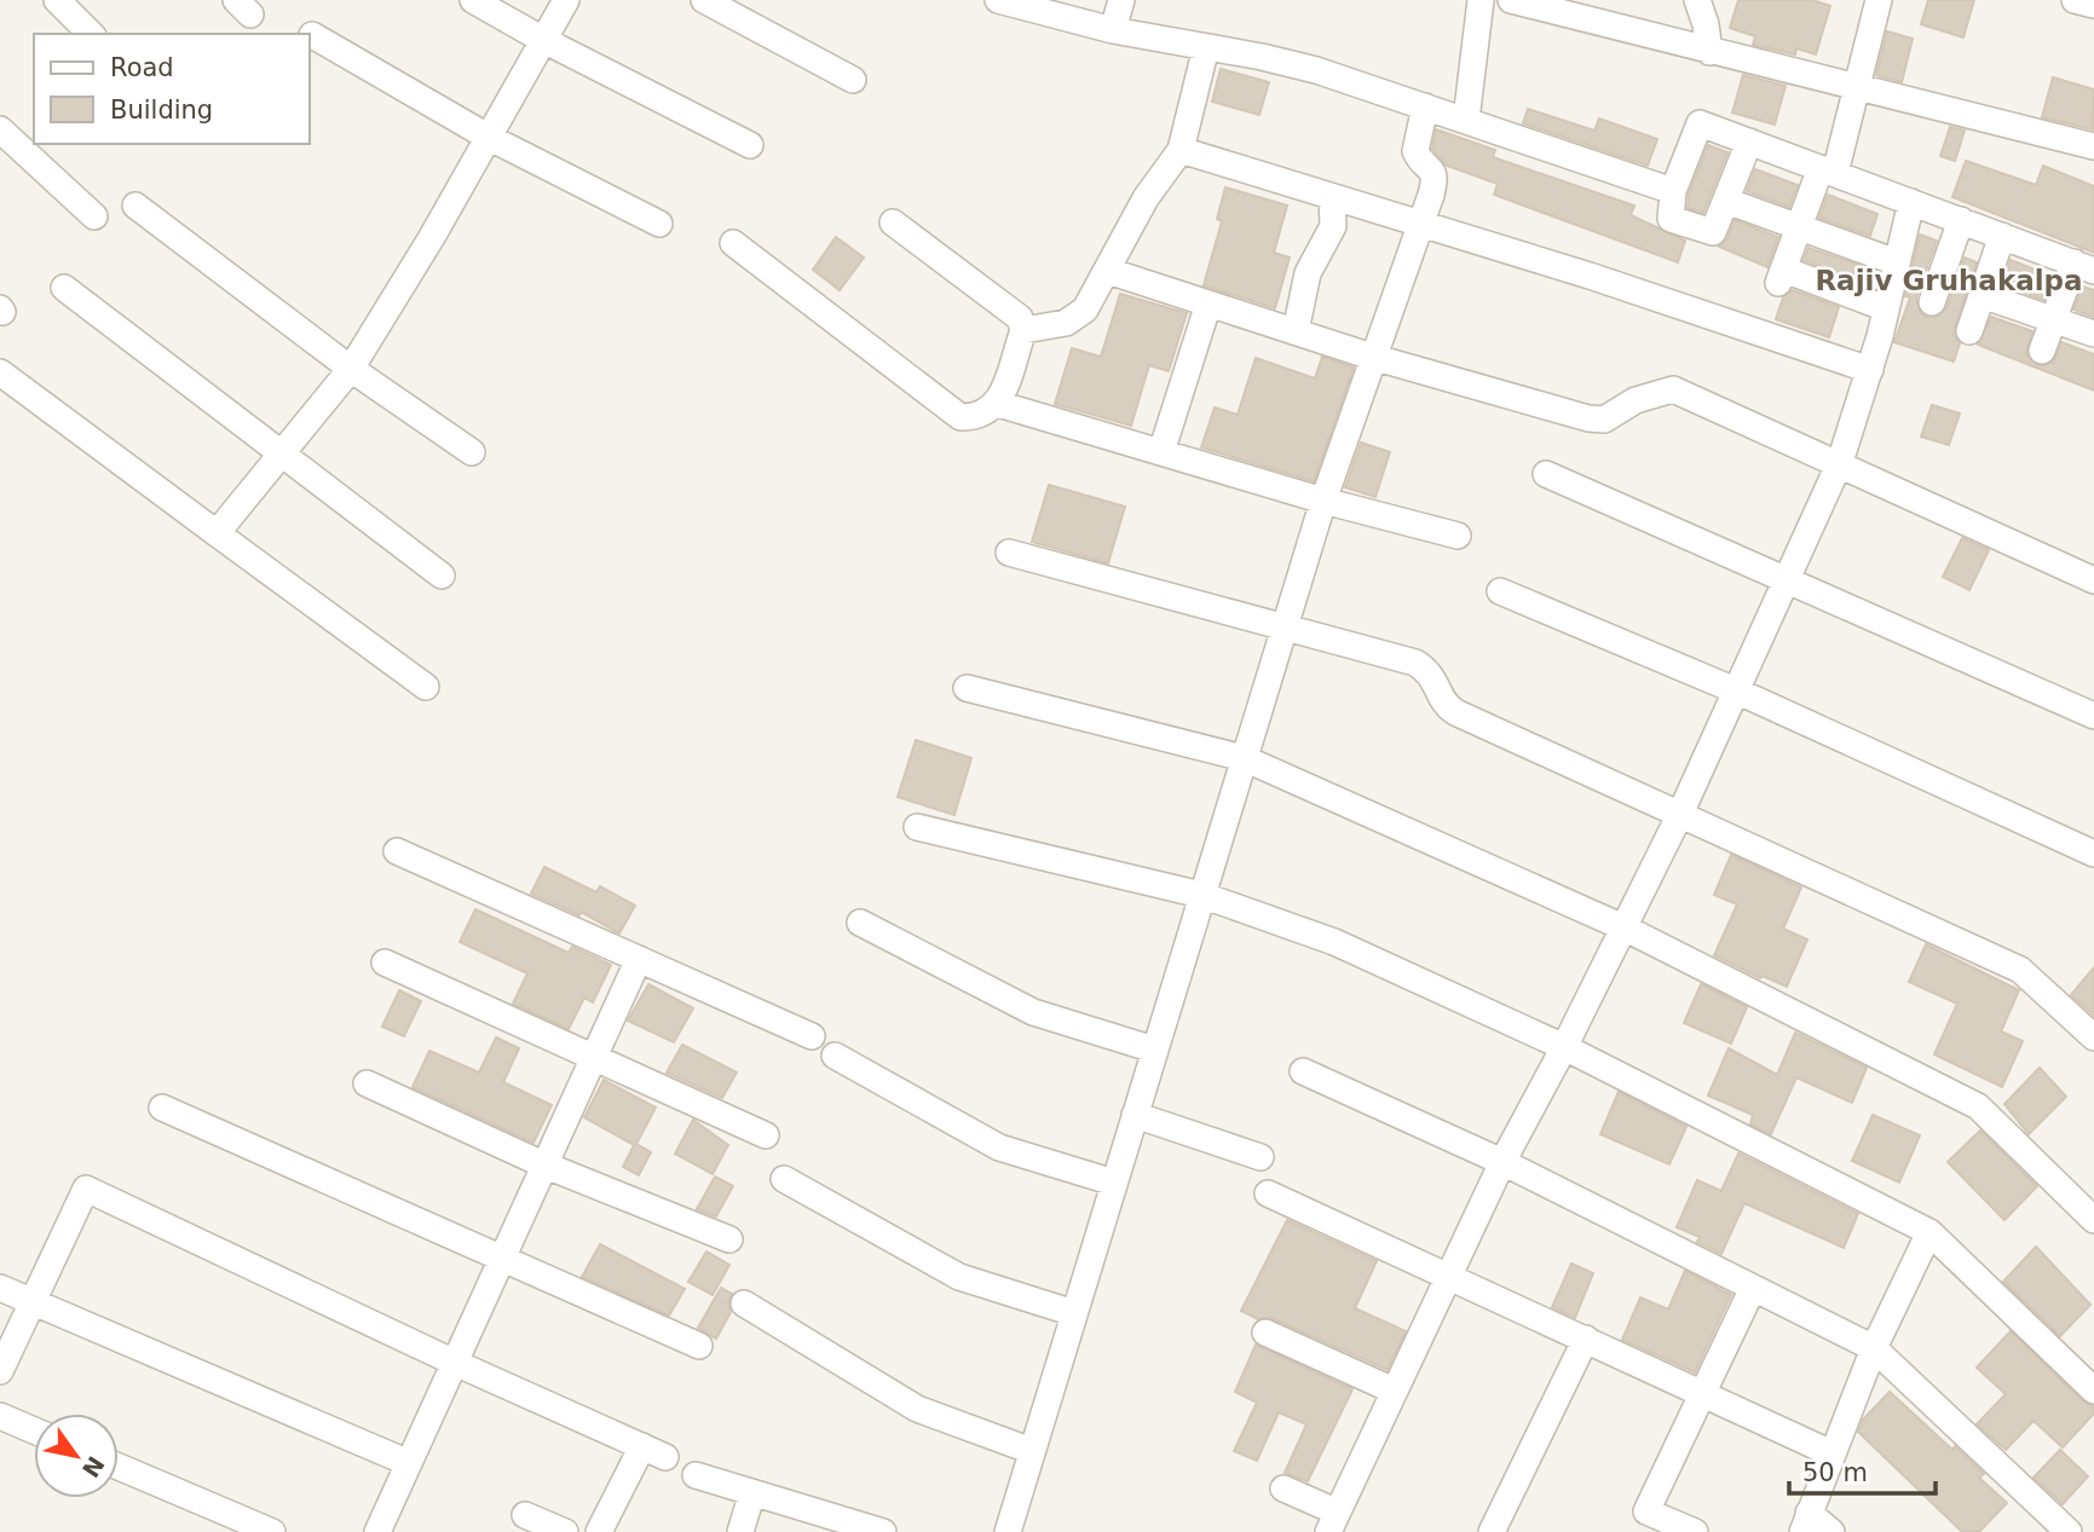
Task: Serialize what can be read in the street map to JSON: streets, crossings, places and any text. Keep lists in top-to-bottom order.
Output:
{
  "districts": ["Rajiv Gruhakalpa"],
  "legend": ["Road", "Building"],
  "scale_bar": "50 m",
  "north": "bottom right"
}
